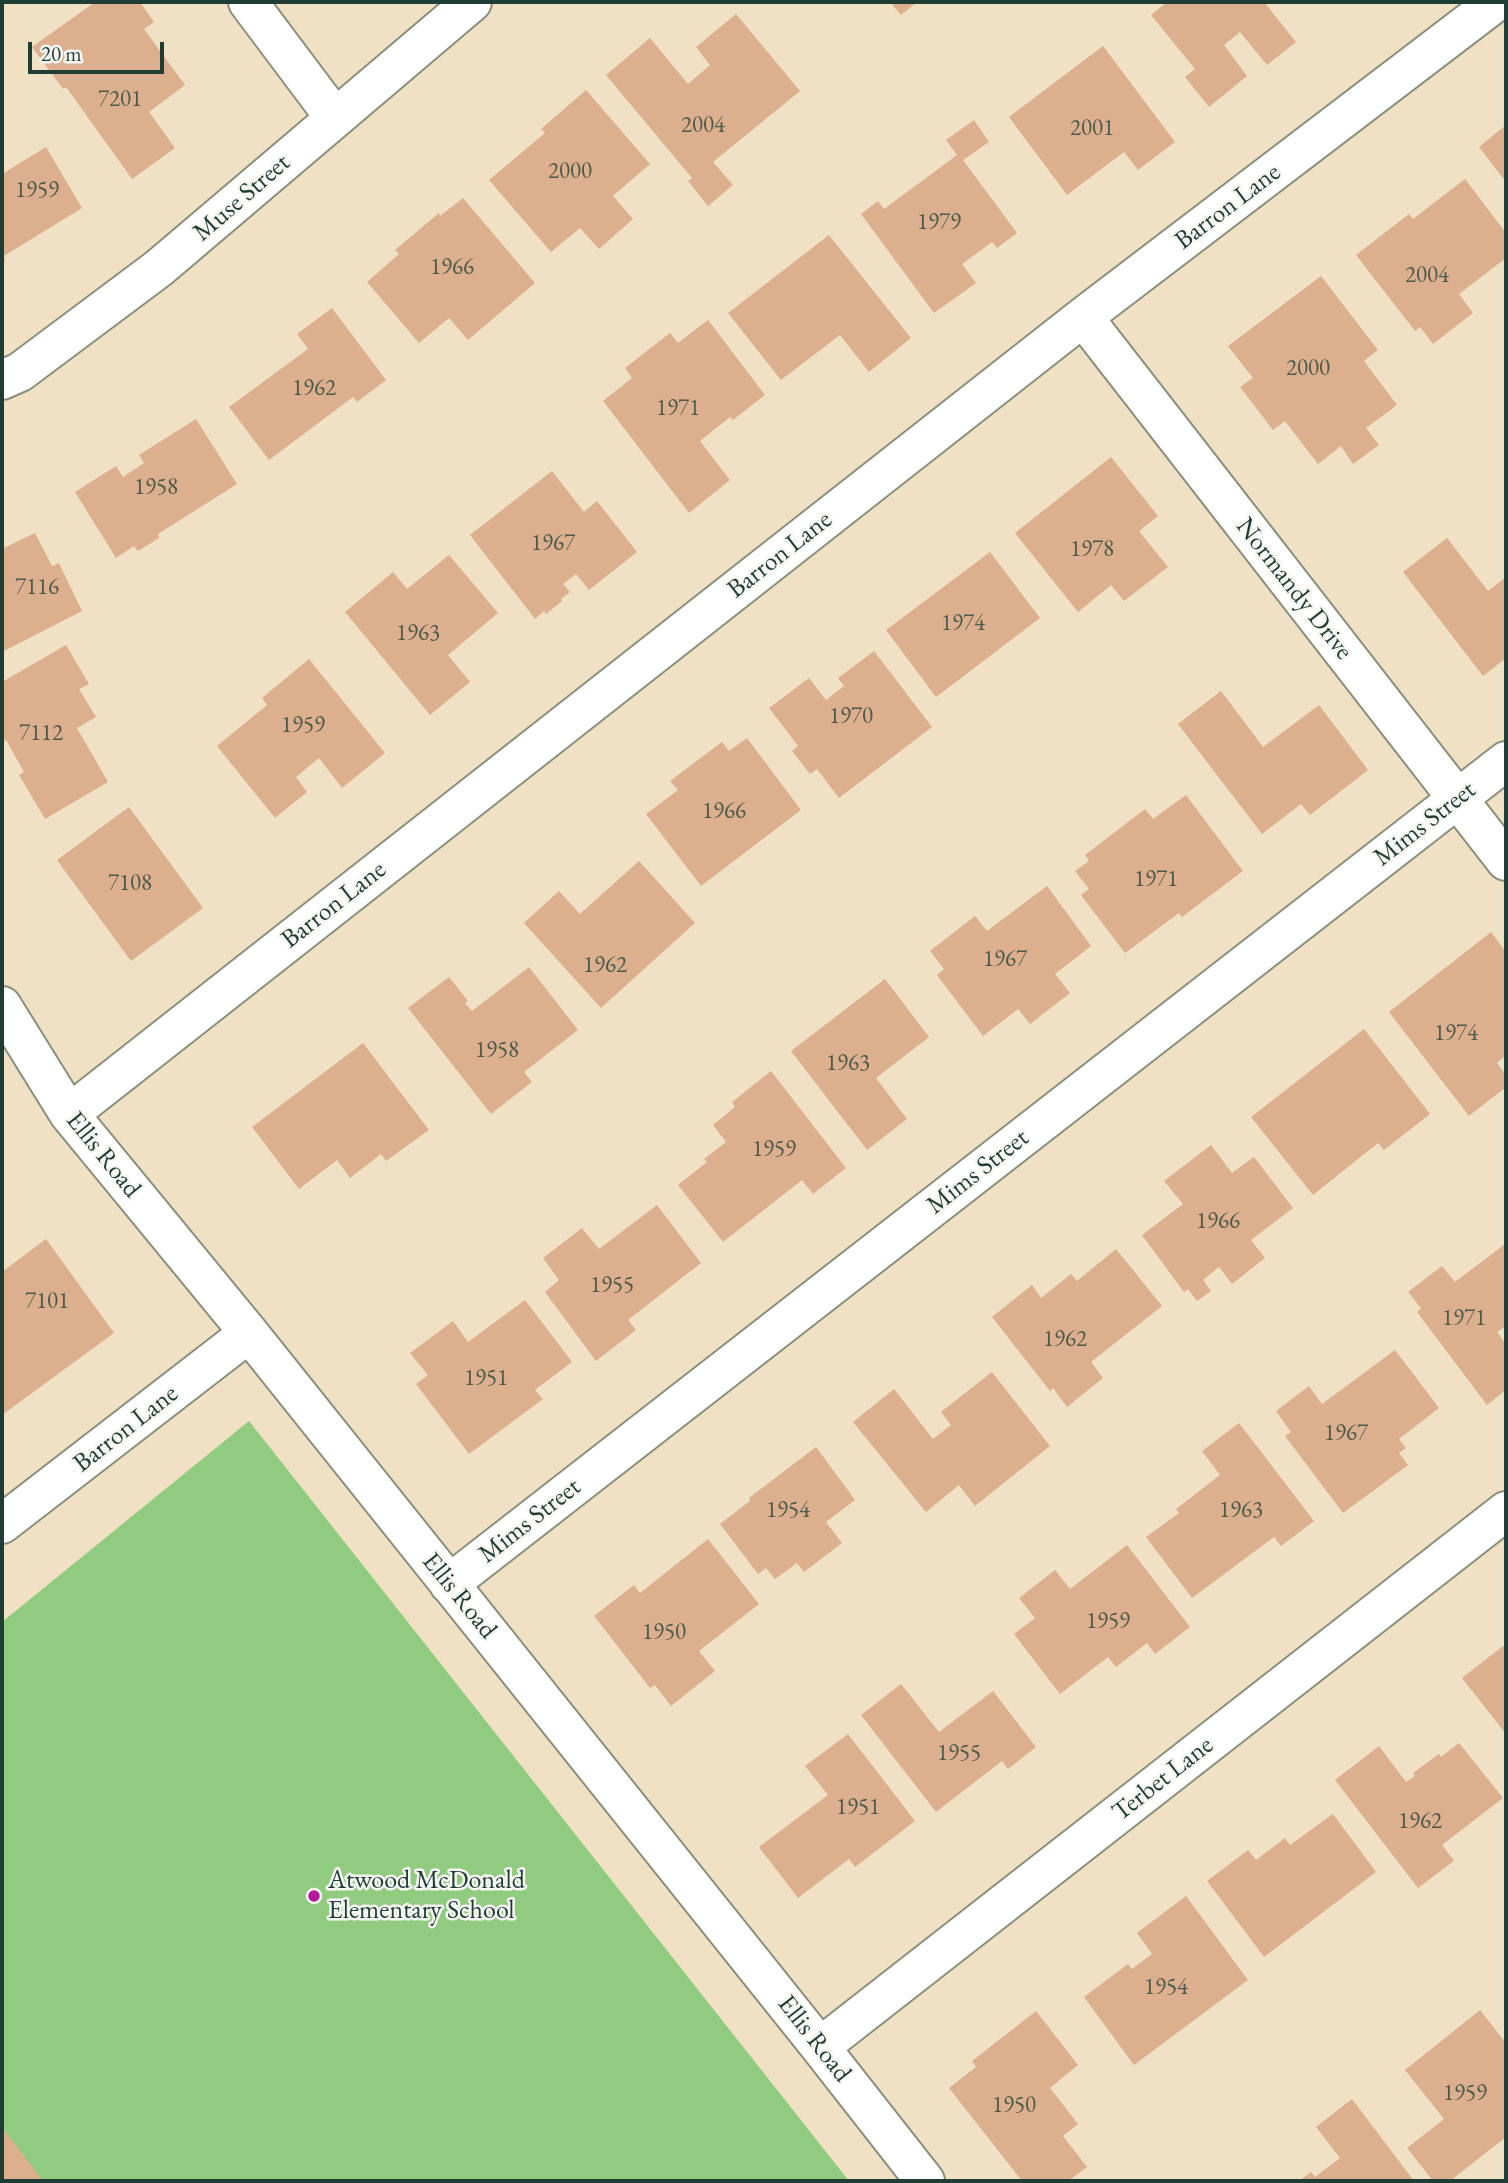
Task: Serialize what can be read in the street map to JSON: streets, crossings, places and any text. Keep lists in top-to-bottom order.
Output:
{
  "streets": {
    "street": [
      "Muse Street",
      "Barron Lane",
      "Normandy Drive",
      "Mims Street",
      "Ellis Road",
      "Terbet Lane"
    ]
  },
  "crossings": [
    ["Barron Lane", "Normandy Drive"],
    ["Barron Lane", "Ellis Road"],
    ["Normandy Drive", "Mims Street"],
    ["Mims Street", "Ellis Road"],
    ["Ellis Road", "Terbet Lane"]
  ],
  "places": ["Atwood McDonald Elementary School"],
  "house_numbers": [
    "7201",
    "2004",
    "2001",
    "2000",
    "1959",
    "1979",
    "1966",
    "2004",
    "2000",
    "1962",
    "1971",
    "1958",
    "1967",
    "1978",
    "7116",
    "1974",
    "1963",
    "1970",
    "1959",
    "7112",
    "1966",
    "1971",
    "7108",
    "1967",
    "1962",
    "1974",
    "1958",
    "1963",
    "1959",
    "1966",
    "1955",
    "7101",
    "1971",
    "1962",
    "1951",
    "1967",
    "1954",
    "1963",
    "1959",
    "1950",
    "1955",
    "1951",
    "1962",
    "1954",
    "1959",
    "1950"
  ],
  "scale_bar": "20 m"
}
